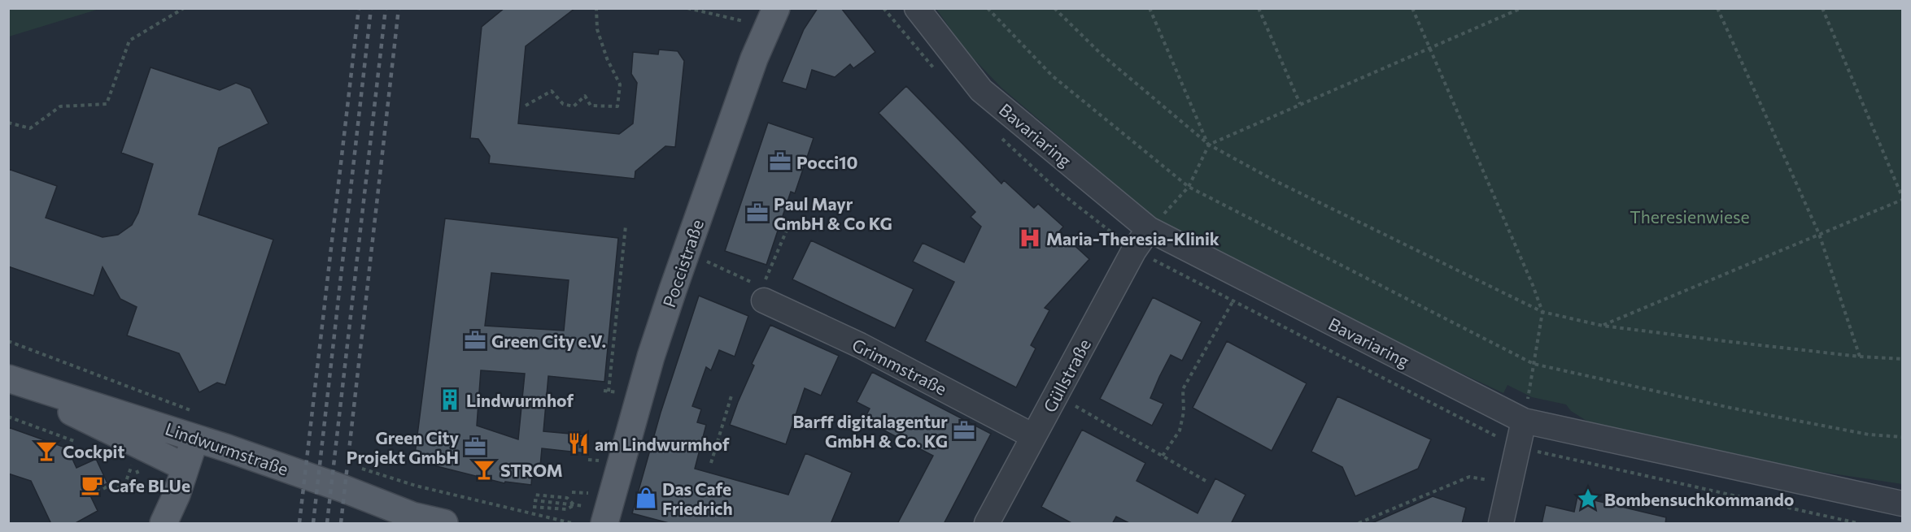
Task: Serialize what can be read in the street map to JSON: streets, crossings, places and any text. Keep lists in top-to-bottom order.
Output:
{
  "streets": {
    "main road": ["Poccistraße", "Lindwurmstraße"],
    "street": ["Bavariaring", "Grimmstraße", "Güllstraße"]
  },
  "crossings": [
    ["Bavariaring", "Güllstraße"],
    ["Grimmstraße", "Güllstraße"]
  ],
  "parks": ["Theresienwiese"],
  "places": {
    "office": [
      "Pocci10",
      "Paul Mayr GmbH & Co KG",
      "Green City e.V.",
      "Barff digitalagentur GmbH & Co. KG",
      "Green City Projekt GmbH"
    ],
    "hospital": ["Maria-Theresia-Klinik"],
    "building": ["Lindwurmhof"],
    "restaurant": ["am Lindwurmhof"],
    "bar": ["Cockpit", "STROM"],
    "cafe": ["Cafe BLUe"],
    "shop": ["Das Cafe Friedrich"],
    "place": ["Bombensuchkommando"]
  }
}
